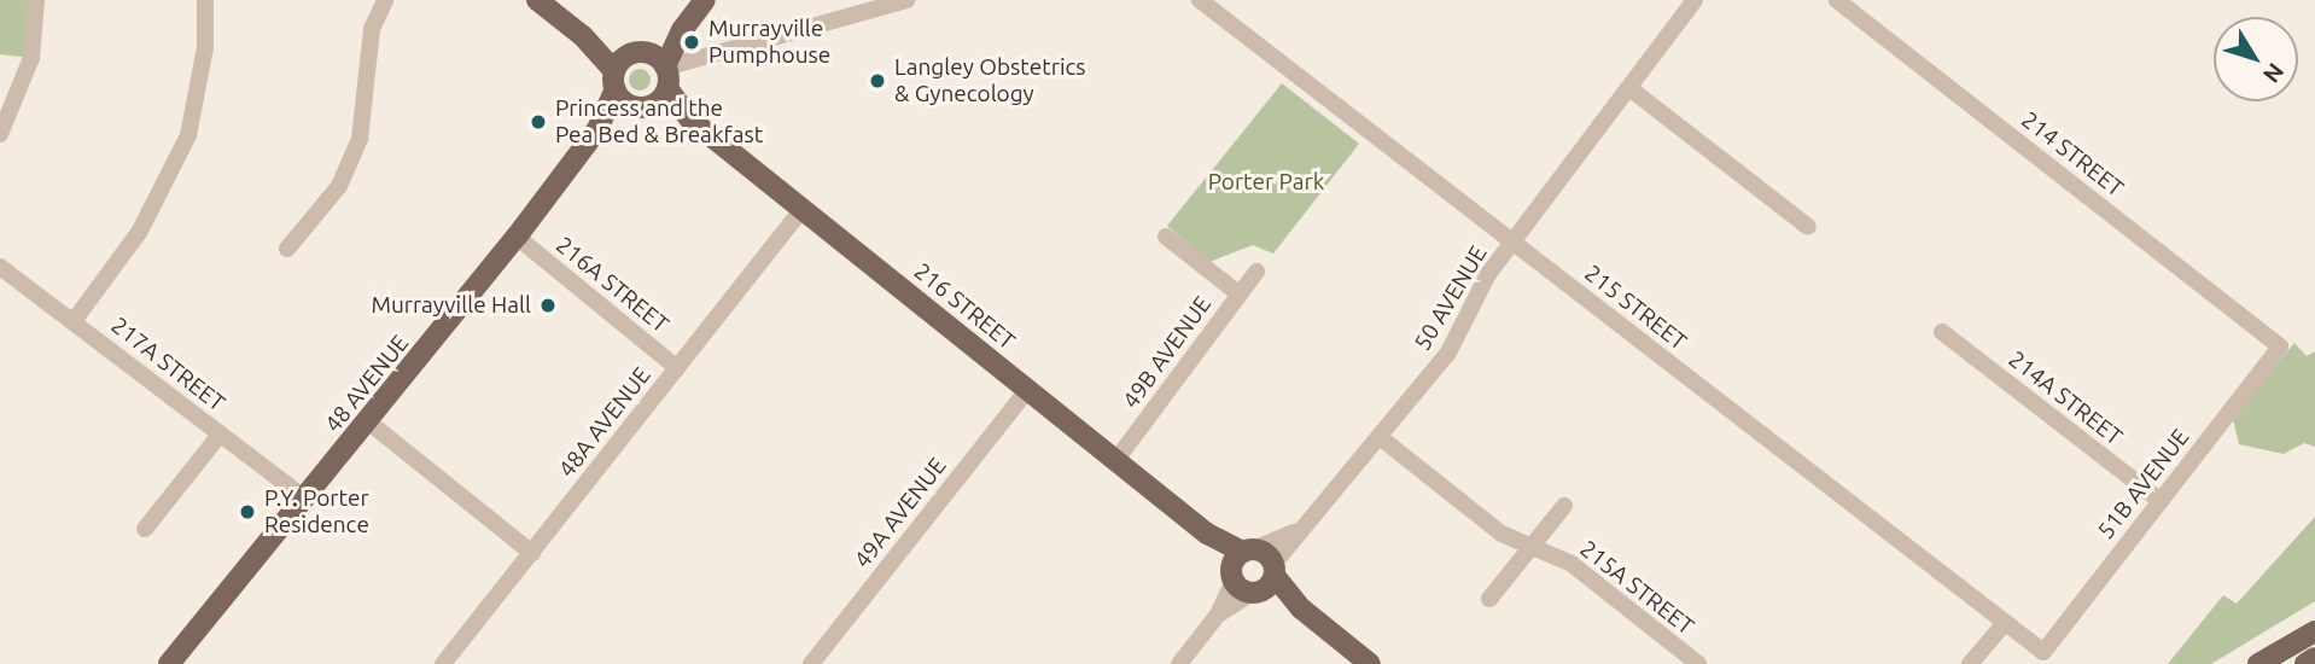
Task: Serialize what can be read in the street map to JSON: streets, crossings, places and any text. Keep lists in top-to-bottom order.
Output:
{
  "streets": {
    "main road": ["216 STREET", "48 AVENUE"],
    "street": [
      "214 STREET",
      "216A STREET",
      "50 AVENUE",
      "215 STREET",
      "49B AVENUE",
      "217A STREET",
      "214A STREET",
      "48A AVENUE",
      "51B AVENUE",
      "49A AVENUE",
      "215A STREET"
    ]
  },
  "crossings": [
    ["214 STREET", "51B AVENUE"],
    ["216A STREET", "48 AVENUE"],
    ["216A STREET", "48A AVENUE"],
    ["50 AVENUE", "216 STREET"],
    ["50 AVENUE", "215 STREET"],
    ["50 AVENUE", "215A STREET"],
    ["216 STREET", "49B AVENUE"],
    ["216 STREET", "48A AVENUE"],
    ["216 STREET", "49A AVENUE"],
    ["215 STREET", "51B AVENUE"],
    ["217A STREET", "48 AVENUE"],
    ["214A STREET", "51B AVENUE"]
  ],
  "parks": ["Porter Park"],
  "places": [
    "Murrayville Pumphouse",
    "Langley Obstetrics & Gynecology",
    "Princess and the Pea Bed & Breakfast",
    "Murrayville Hall",
    "P.Y. Porter Residence"
  ],
  "north": "bottom right"
}
